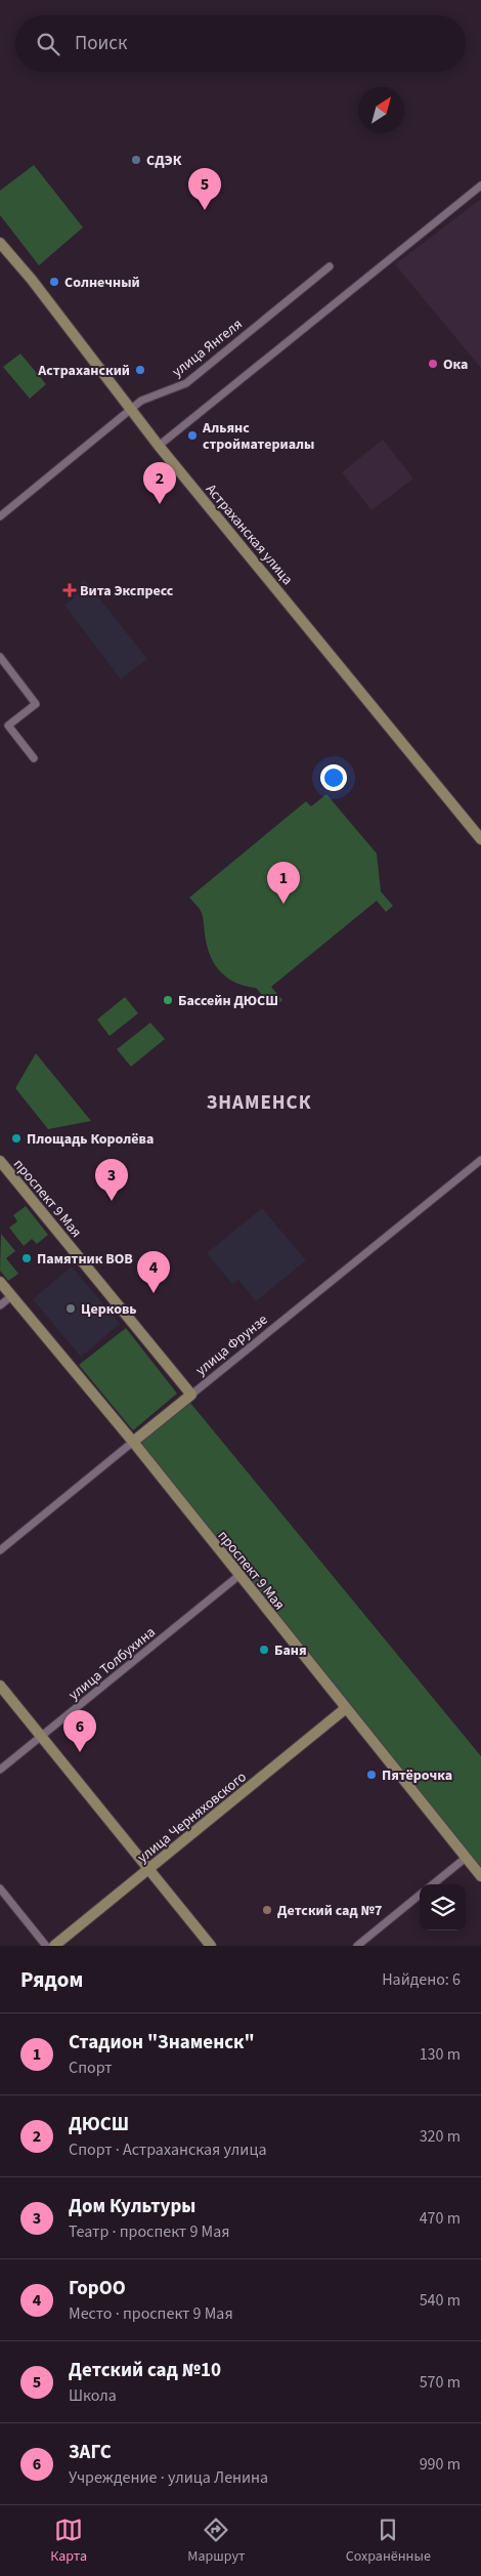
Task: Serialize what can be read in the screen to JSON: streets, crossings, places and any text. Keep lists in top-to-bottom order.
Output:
{
  "streets": {
    "street": [
      "улица Янгеля",
      "Астраханская улица",
      "проспект 9 Мая",
      "улица Фрунзе",
      "улица Толбухина",
      "улица Черняховского"
    ]
  },
  "crossings": [
    ["улица Янгеля", "Астраханская улица"],
    ["проспект 9 Мая", "улица Фрунзе"],
    ["проспект 9 Мая", "улица Толбухина"],
    ["проспект 9 Мая", "улица Черняховского"]
  ],
  "districts": ["ЗНАМЕНСК"],
  "places": {
    "other": [
      "СДЭК",
      "Солнечный",
      "Ока",
      "Астраханский",
      "Альянс стройматериалы",
      "Бассейн ДЮСШ",
      "Площадь Королёва",
      "Памятник ВОВ",
      "Церковь",
      "Баня",
      "Пятёрочка",
      "Детский сад №7"
    ],
    "health": ["Вита Экспресс"]
  },
  "north": "top right",
  "page": {
    "search": "Поиск",
    "pins": [
      "5",
      "2",
      "1",
      "3",
      "4",
      "6"
    ],
    "heading": ["Рядом", "Найдено: 6"],
    "list": [
      {
        "mark": "1",
        "name": "Стадион \"Знаменск\"",
        "note": "Спорт",
        "value": "130 m"
      },
      {
        "mark": "2",
        "name": "ДЮСШ",
        "note": "Спорт · Астраханская улица",
        "value": "320 m"
      },
      {
        "mark": "3",
        "name": "Дом Культуры",
        "note": "Театр · проспект 9 Мая",
        "value": "470 m"
      },
      {
        "mark": "4",
        "name": "ГорОО",
        "note": "Место · проспект 9 Мая",
        "value": "540 m"
      },
      {
        "mark": "5",
        "name": "Детский сад №10",
        "note": "Школа",
        "value": "570 m"
      },
      {
        "mark": "6",
        "name": "ЗАГС",
        "note": "Учреждение · улица Ленина",
        "value": "990 m"
      }
    ],
    "nav": ["Карта", "Маршрут", "Сохранённые"]
  }
}
